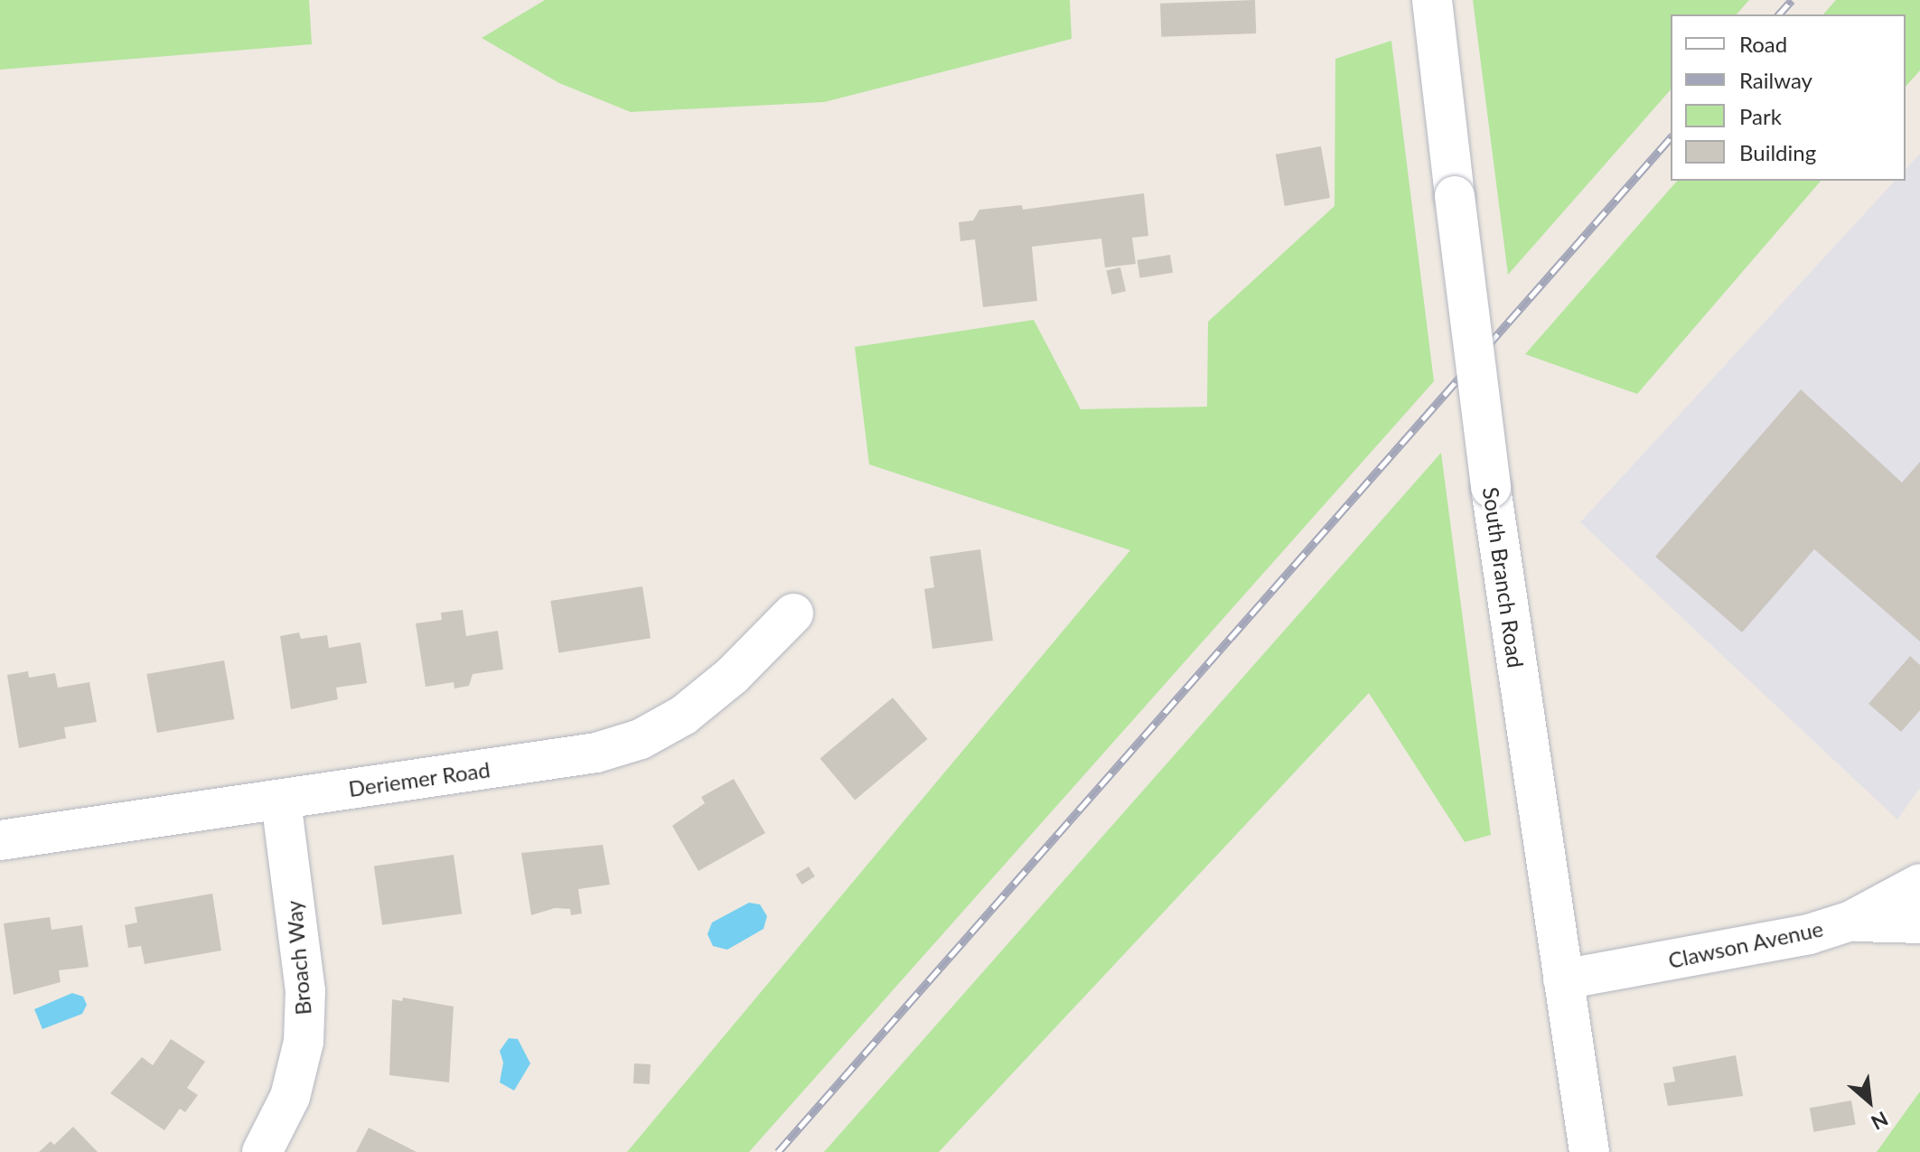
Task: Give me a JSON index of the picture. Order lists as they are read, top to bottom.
{
  "streets": {
    "street": [
      "South Branch Road",
      "Deriemer Road",
      "Clawson Avenue",
      "Broach Way"
    ]
  },
  "crossings": [
    ["South Branch Road", "Clawson Avenue"],
    ["Deriemer Road", "Broach Way"]
  ],
  "legend": [
    "Road",
    "Railway",
    "Park",
    "Building"
  ],
  "north": "bottom right"
}
